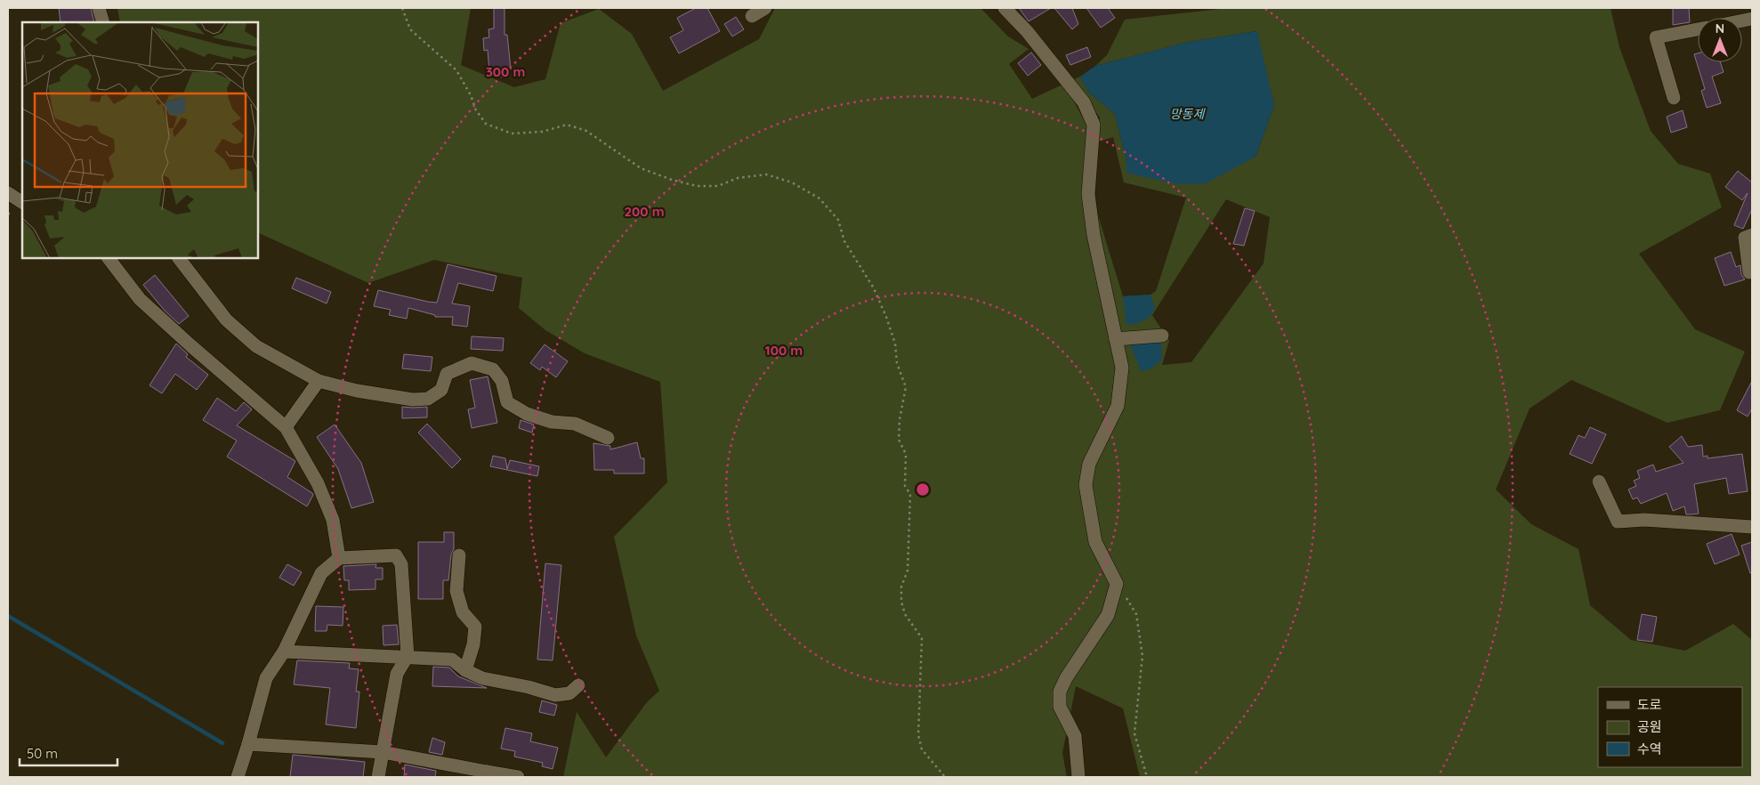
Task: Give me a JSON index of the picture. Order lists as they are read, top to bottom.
{
  "water": ["망동제"],
  "legend": ["도로", "공원", "수역"],
  "scale_bar": "50 m",
  "north": "top",
  "rings": ["300 m", "200 m", "100 m"]
}
